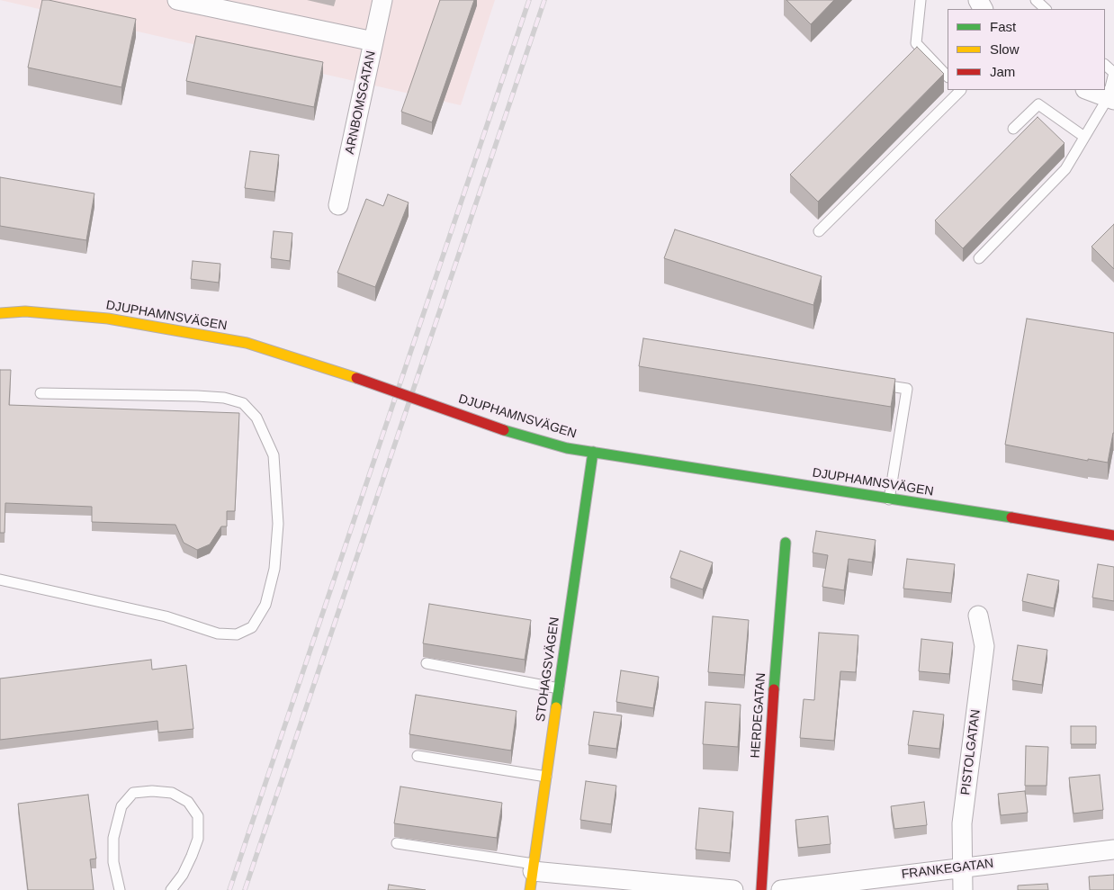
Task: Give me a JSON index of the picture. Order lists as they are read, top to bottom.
{
  "streets": {
    "street": [
      "ARNBOMSGATAN",
      "DJUPHAMNSVÄGEN",
      "STOHAGSVÄGEN",
      "HERDEGATAN",
      "PISTOLGATAN",
      "FRANKEGATAN"
    ]
  },
  "crossings": [
    ["DJUPHAMNSVÄGEN", "STOHAGSVÄGEN"],
    ["PISTOLGATAN", "FRANKEGATAN"]
  ],
  "legend": ["Fast", "Slow", "Jam"]
}
